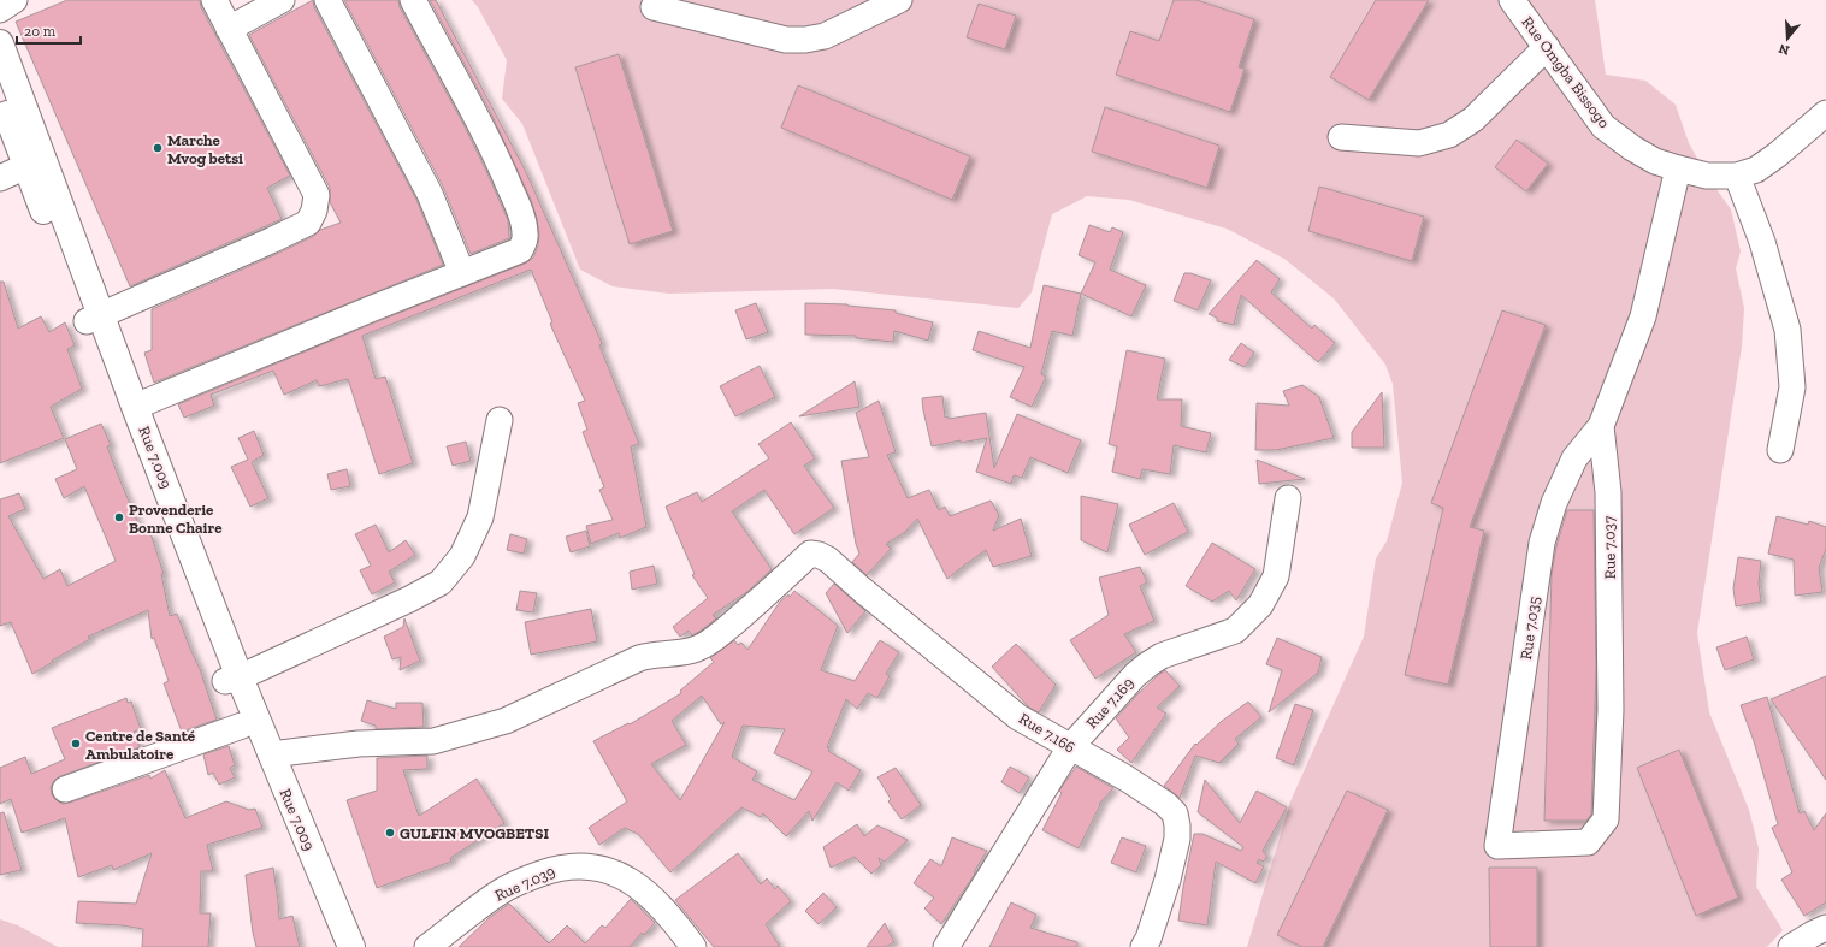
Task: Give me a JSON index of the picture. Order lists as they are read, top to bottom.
{
  "streets": {
    "main road": ["Rue 7.009"],
    "street": [
      "Rue Omgba Bissogo",
      "Rue 7.037",
      "Rue 7.035",
      "Rue 7.169",
      "Rue 7.166",
      "Rue 7.039"
    ]
  },
  "crossings": [
    ["Rue Omgba Bissogo", "Rue 7.037"],
    ["Rue 7.009", "Rue 7.166"],
    ["Rue 7.037", "Rue 7.035"],
    ["Rue 7.169", "Rue 7.166"]
  ],
  "places": [
    "Marche Mvog betsi",
    "Provenderie Bonne Chaire",
    "Centre de Santé Ambulatoire",
    "GULFIN MVOGBETSI"
  ],
  "scale_bar": "20 m",
  "north": "bottom"
}
